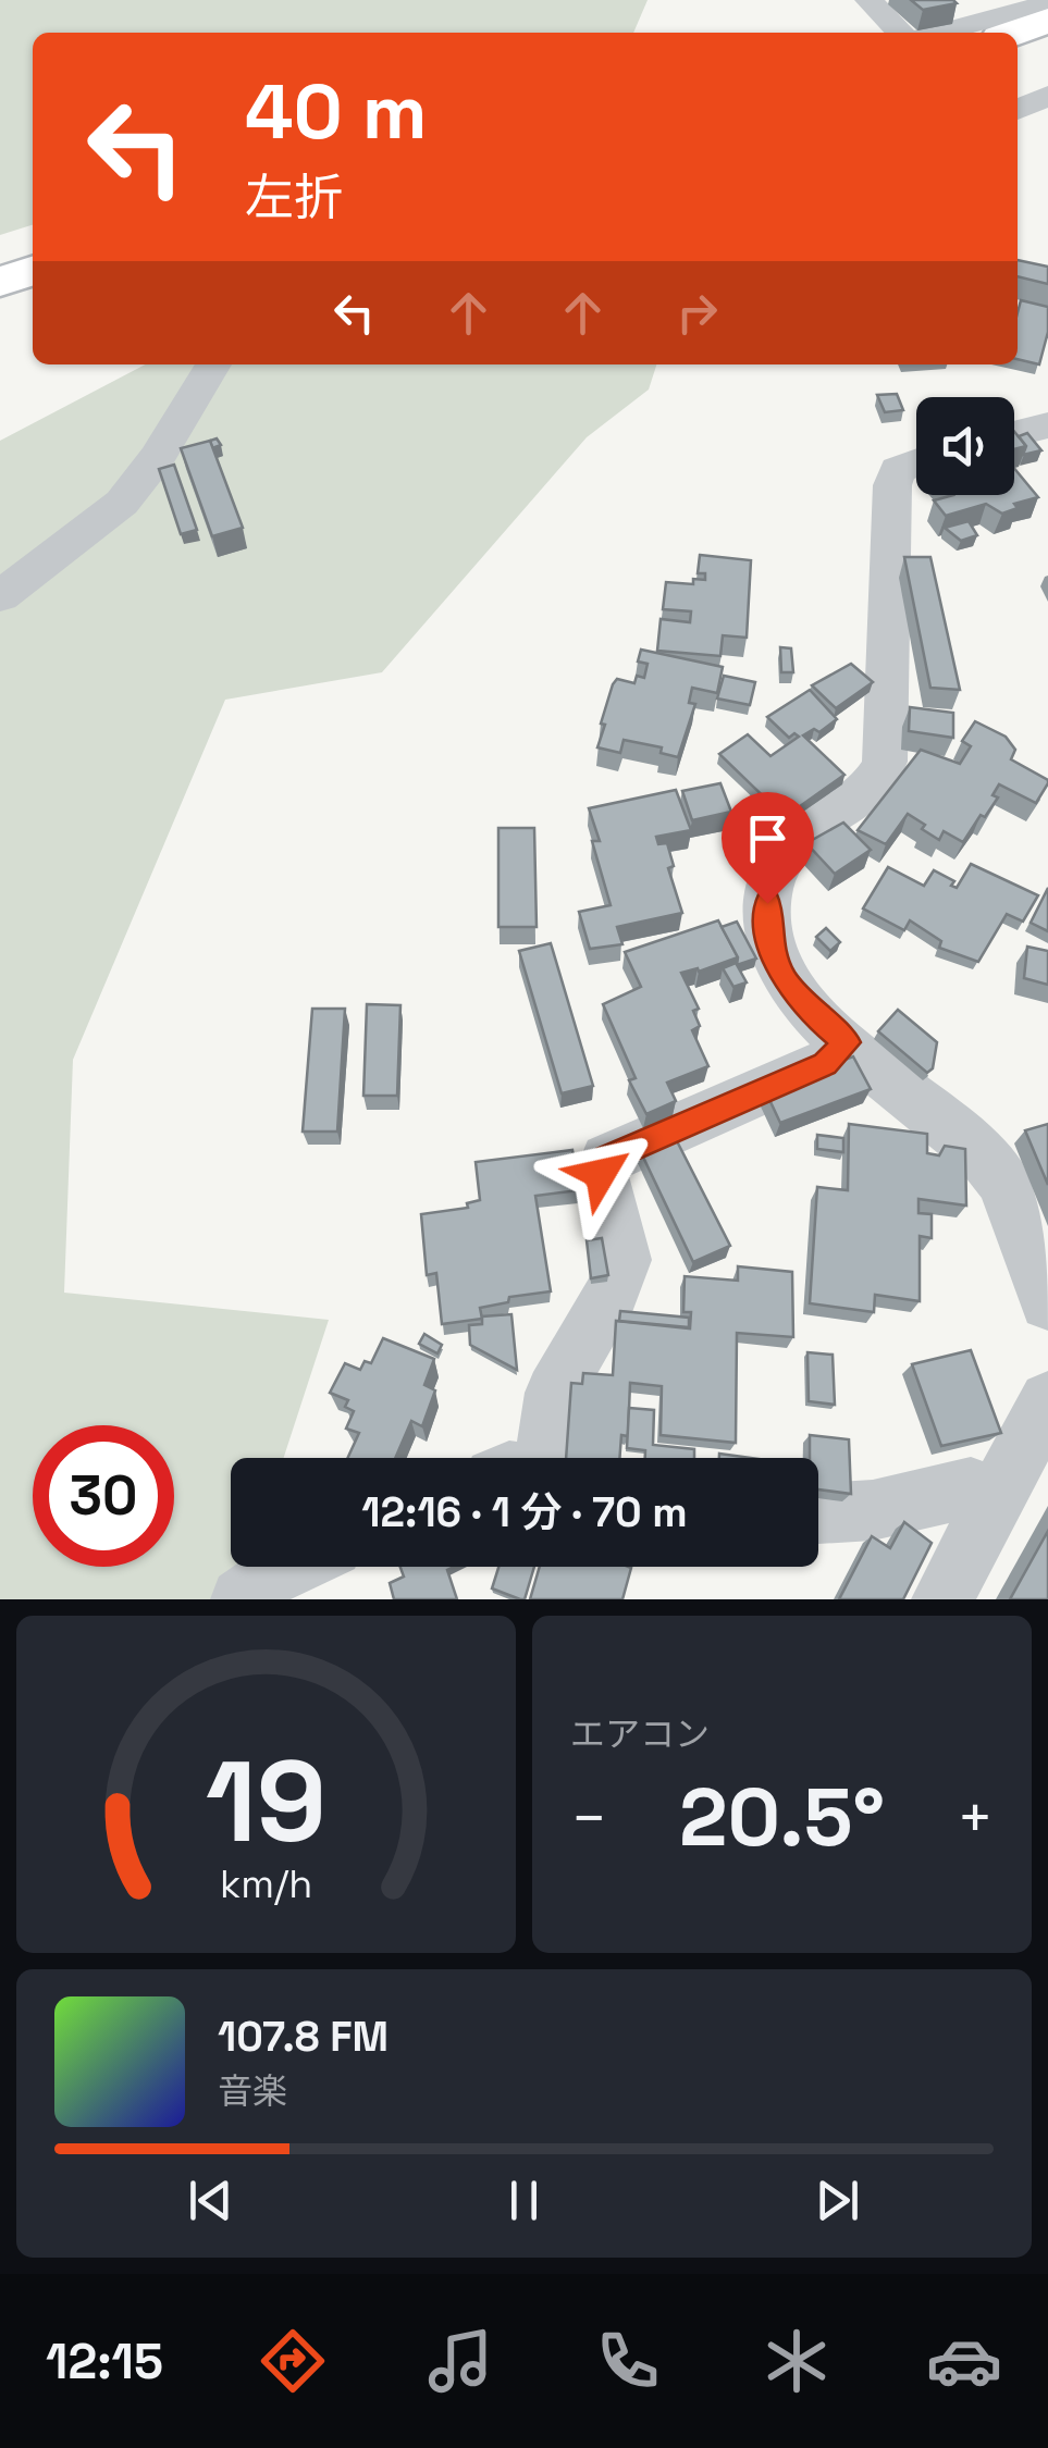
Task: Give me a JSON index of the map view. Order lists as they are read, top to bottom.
{
  "page": {
    "turn": ["40 m", "左折"],
    "limit": "30",
    "trip": "12:16 · 1 分 · 70 m",
    "tile": "エアコン",
    "heat": ["−", "20.5°", "+"],
    "song": ["107.8 FM", "音楽"],
    "tabs": "12:15",
    "gauge": ["19", "km/h"]
  }
}
